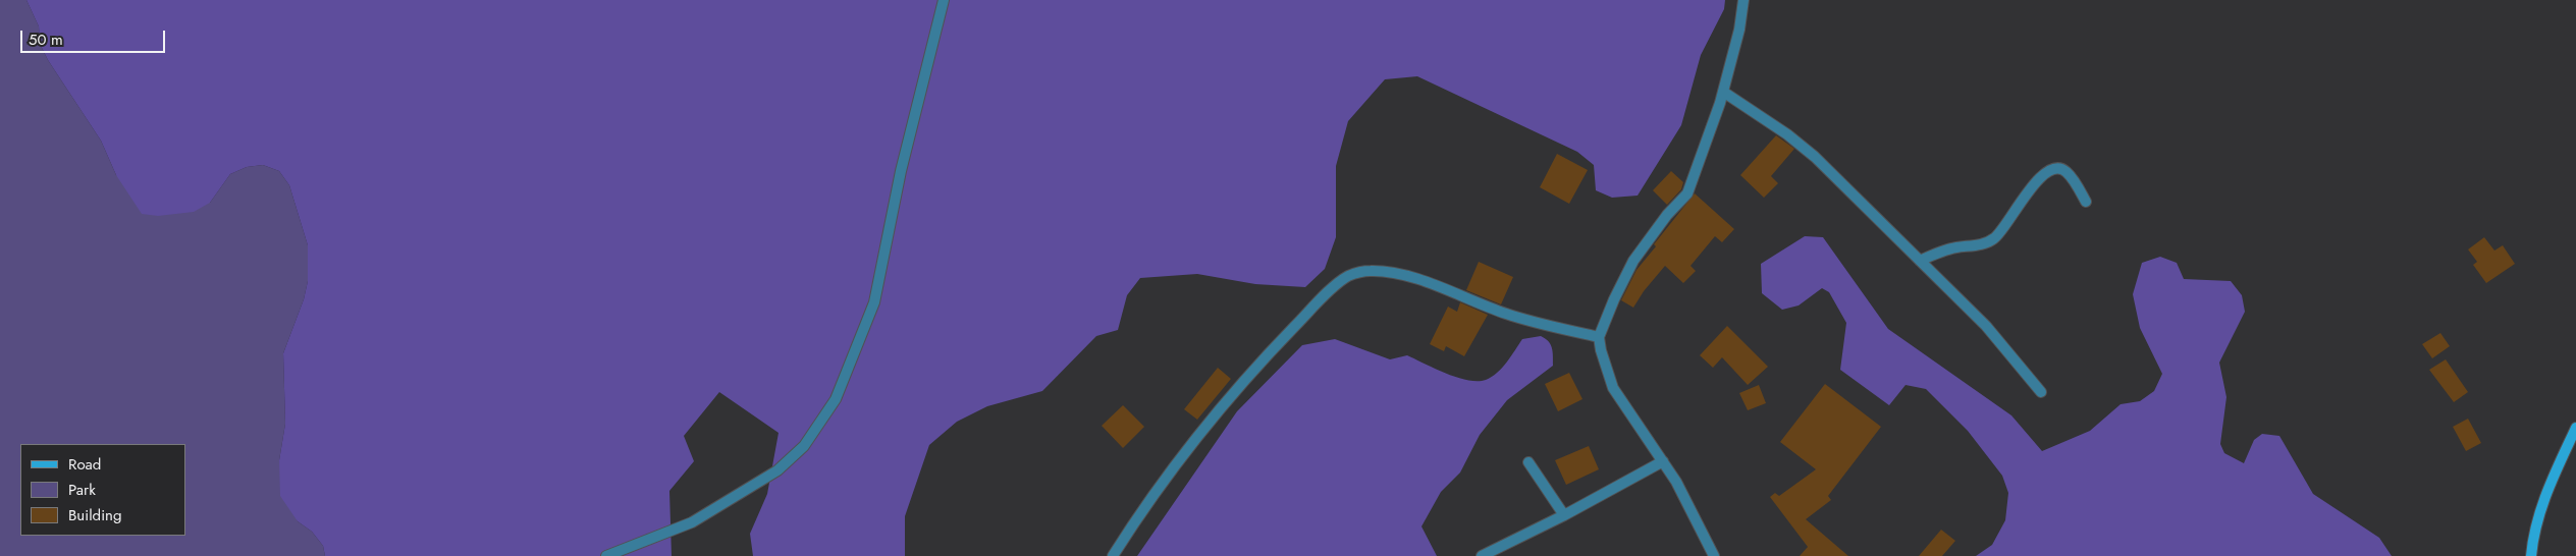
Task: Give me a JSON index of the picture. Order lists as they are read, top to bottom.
{
  "legend": ["Road", "Park", "Building"],
  "scale_bar": "50 m"
}
